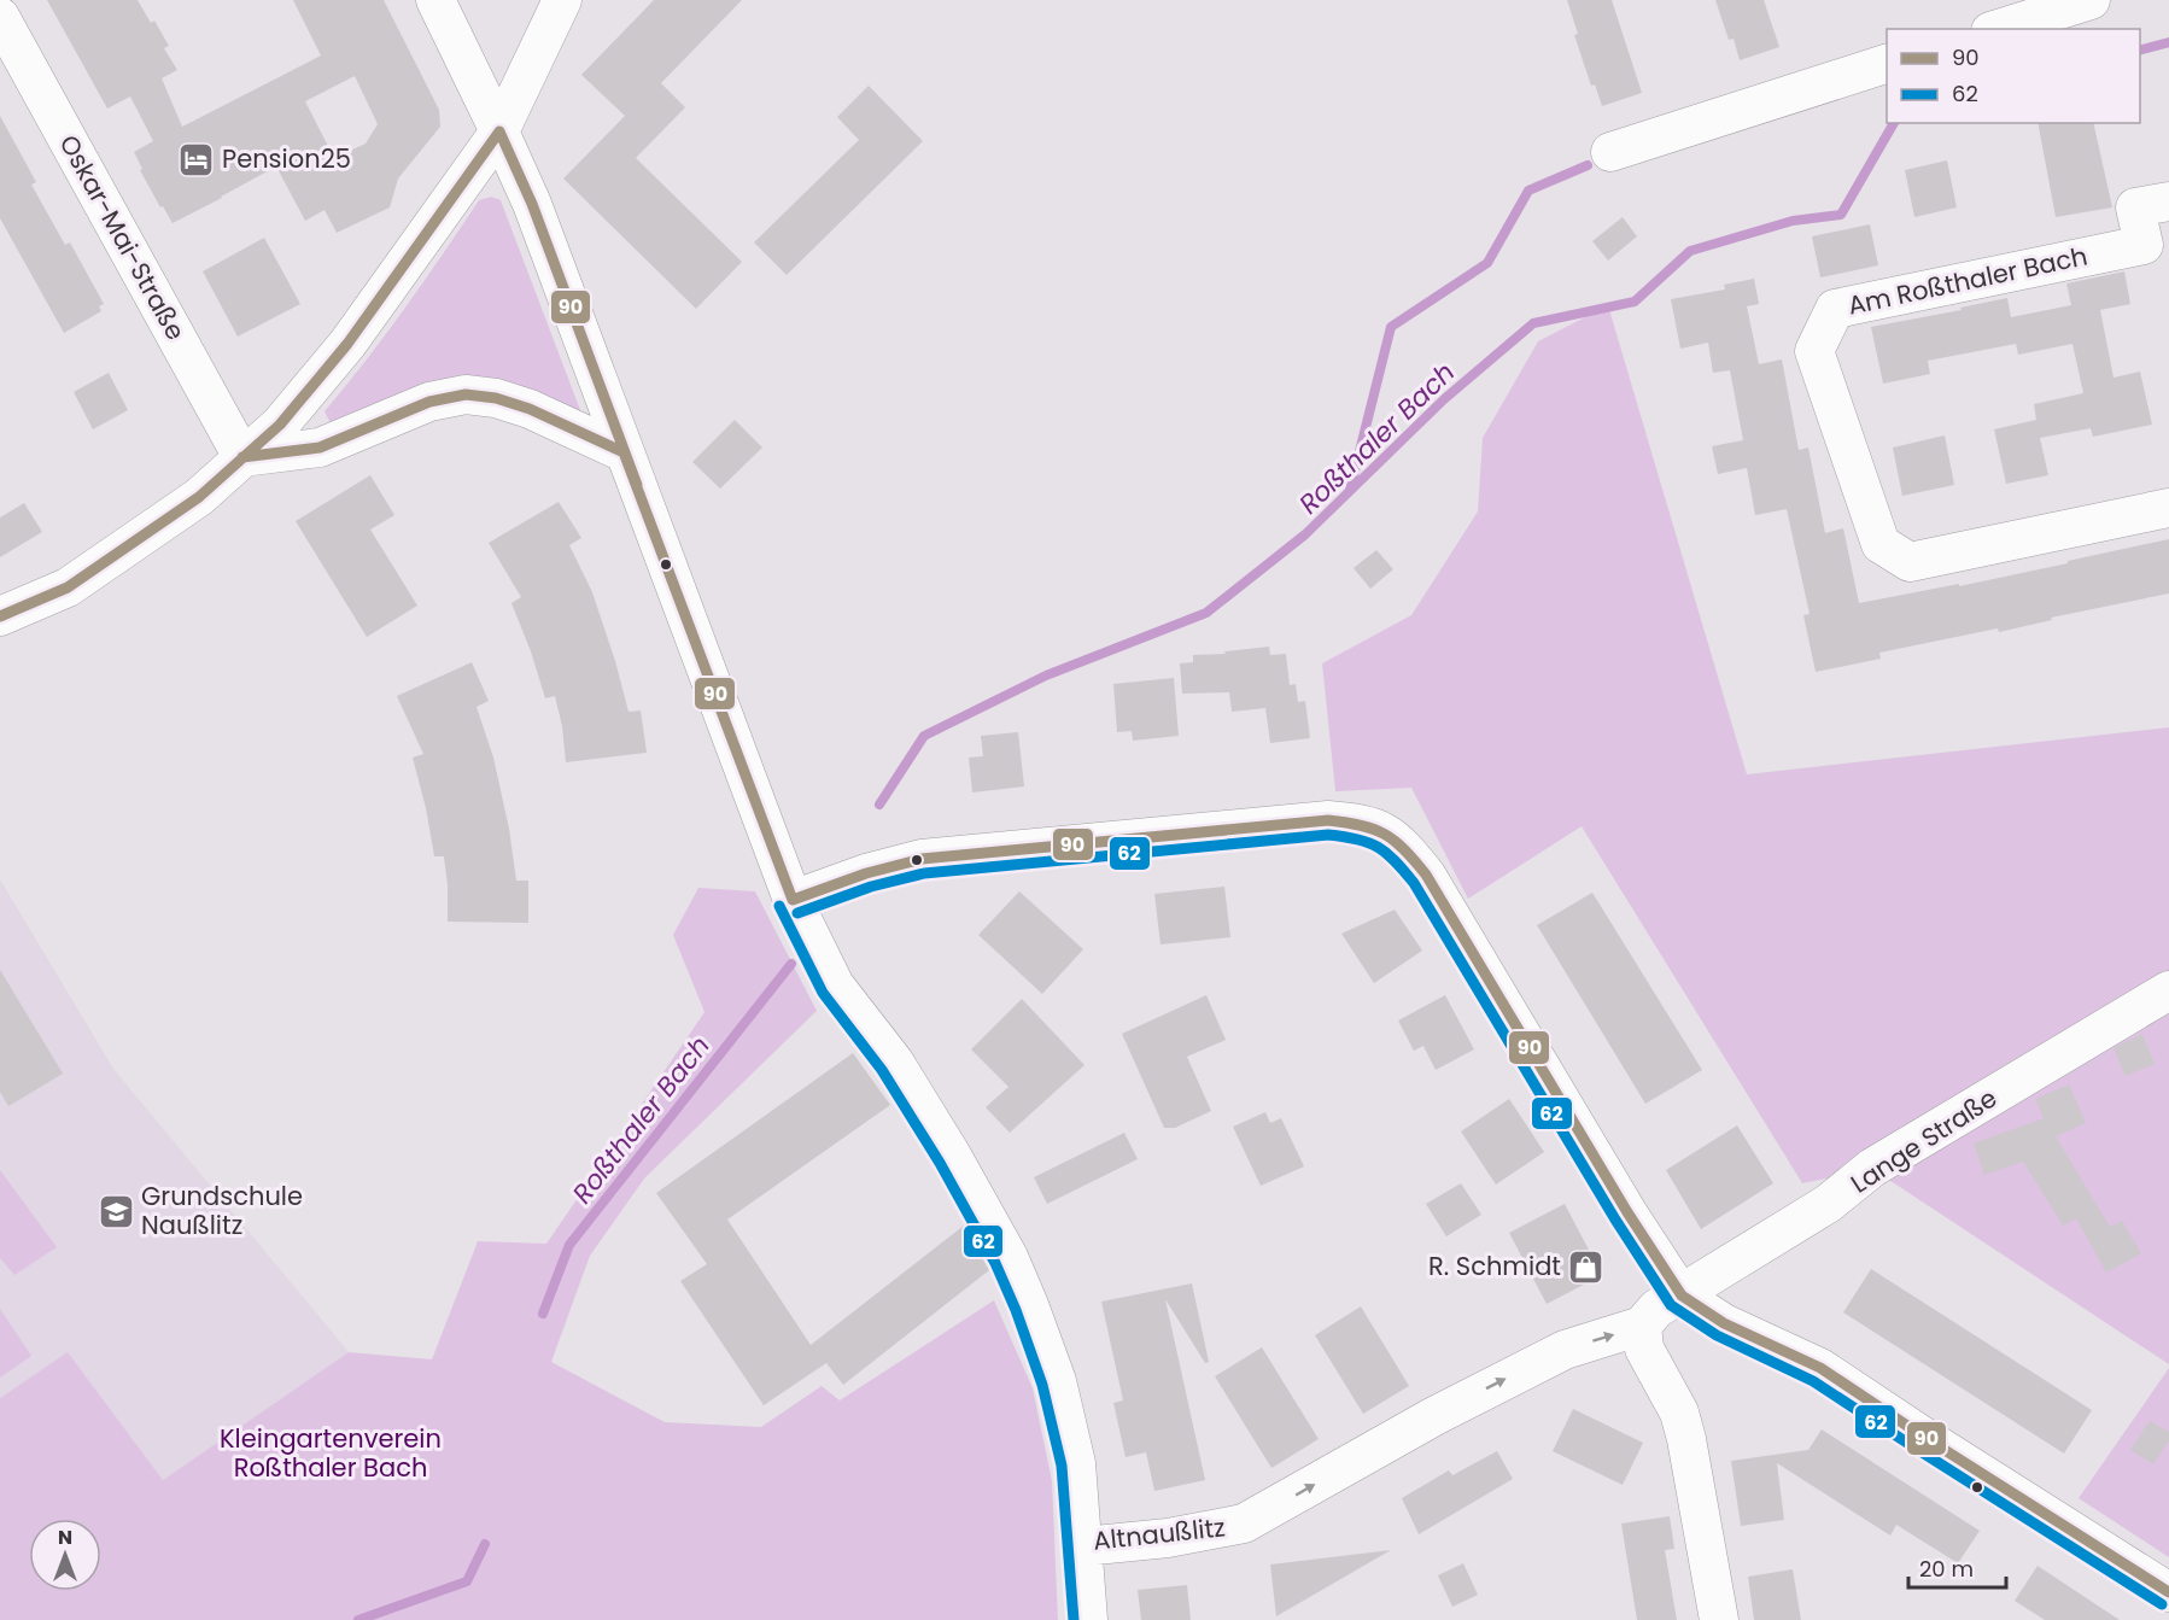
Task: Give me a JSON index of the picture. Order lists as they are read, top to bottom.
{
  "streets": {
    "street": [
      "Oskar-Mai-Straße",
      "Am Roßthaler Bach",
      "Lange Straße",
      "Altnaußlitz"
    ]
  },
  "crossings": [
    ["Lange Straße", "Altnaußlitz"]
  ],
  "water": ["Roßthaler Bach"],
  "parks": ["Kleingartenverein Roßthaler Bach"],
  "places": {
    "hotel": ["Pension25"],
    "school or university": ["Grundschule Naußlitz"],
    "shop": ["R. Schmidt"]
  },
  "lines": ["transit line 90", "transit line 62"],
  "legend": ["90", "62"],
  "scale_bar": "20 m",
  "north": "top"
}
